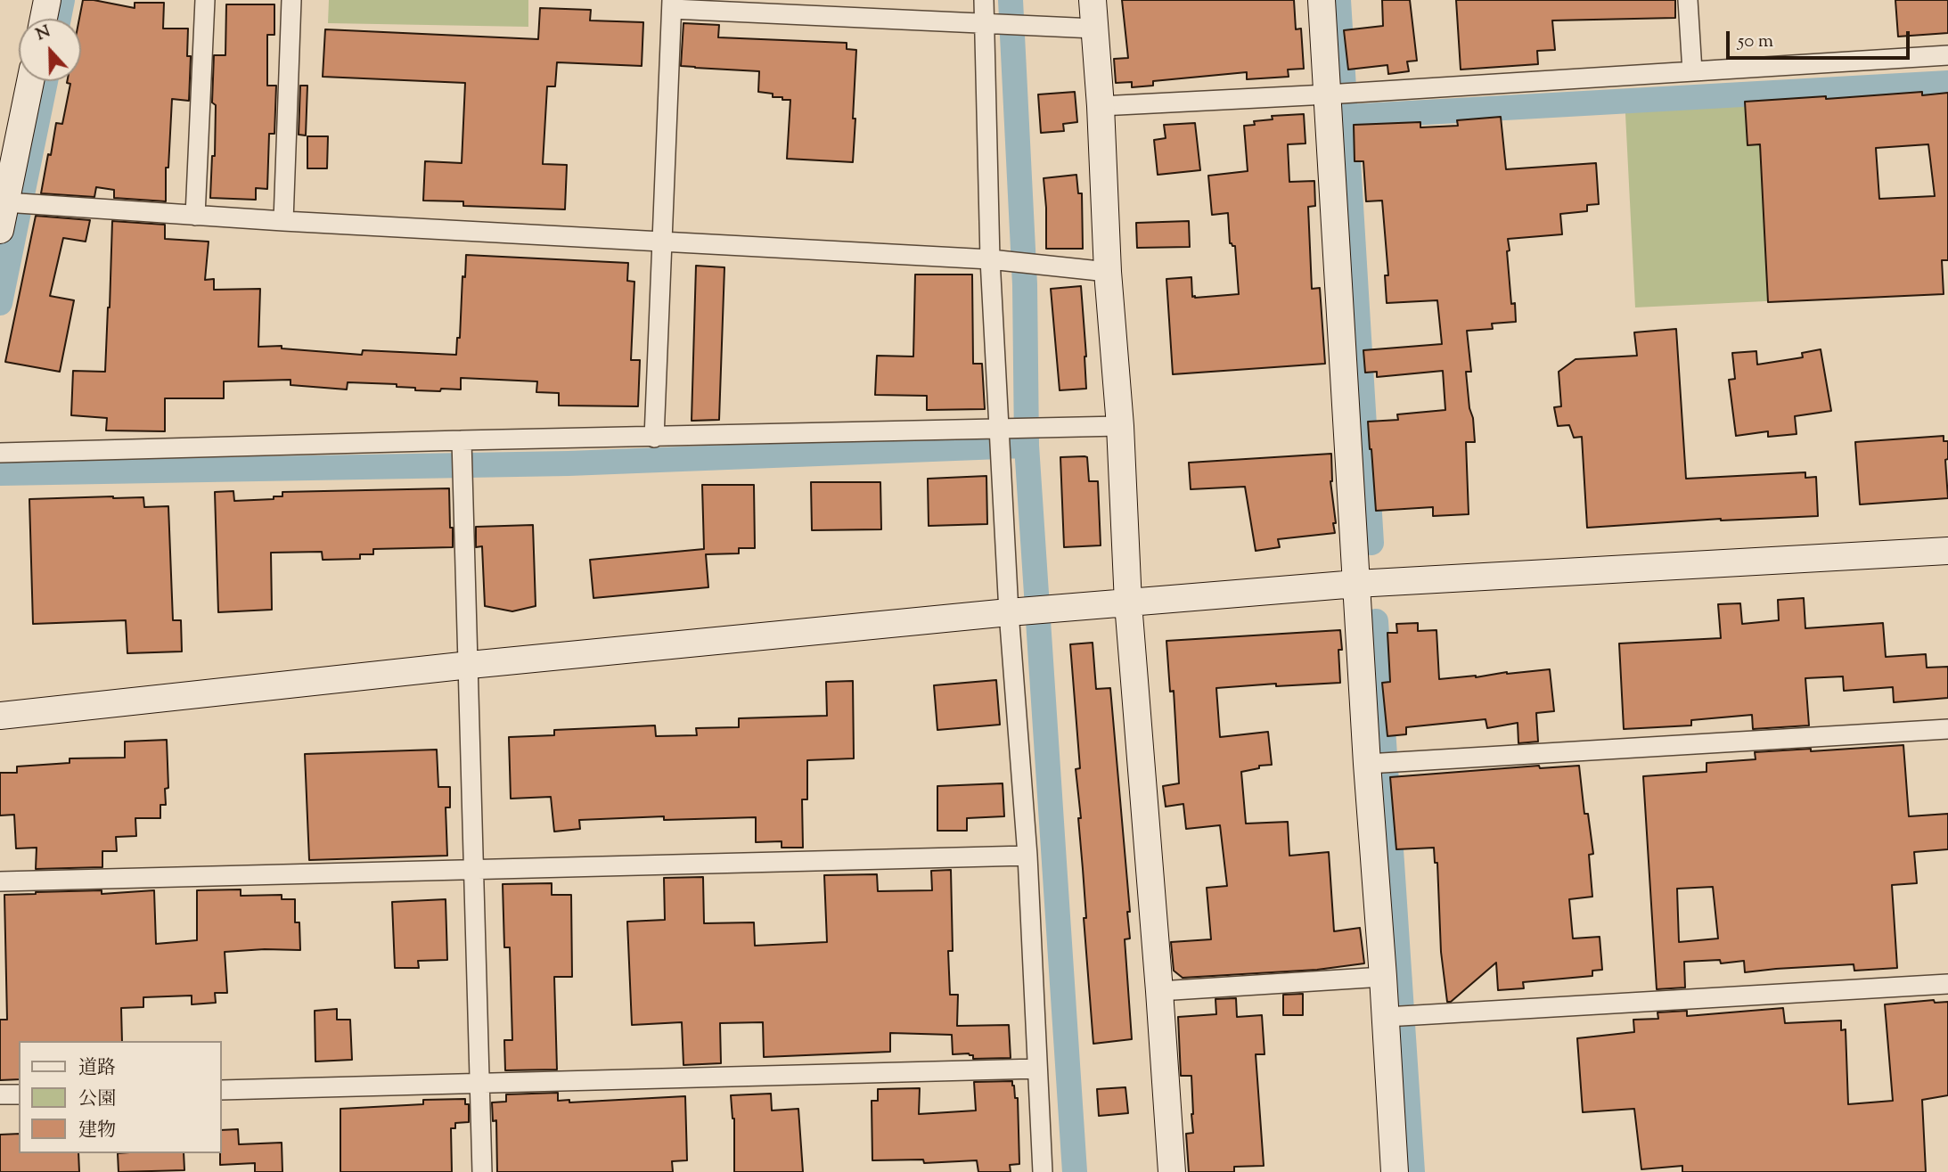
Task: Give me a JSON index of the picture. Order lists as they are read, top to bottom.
{
  "legend": ["道路", "公園", "建物"],
  "scale_bar": "50 m",
  "north": "top"
}
